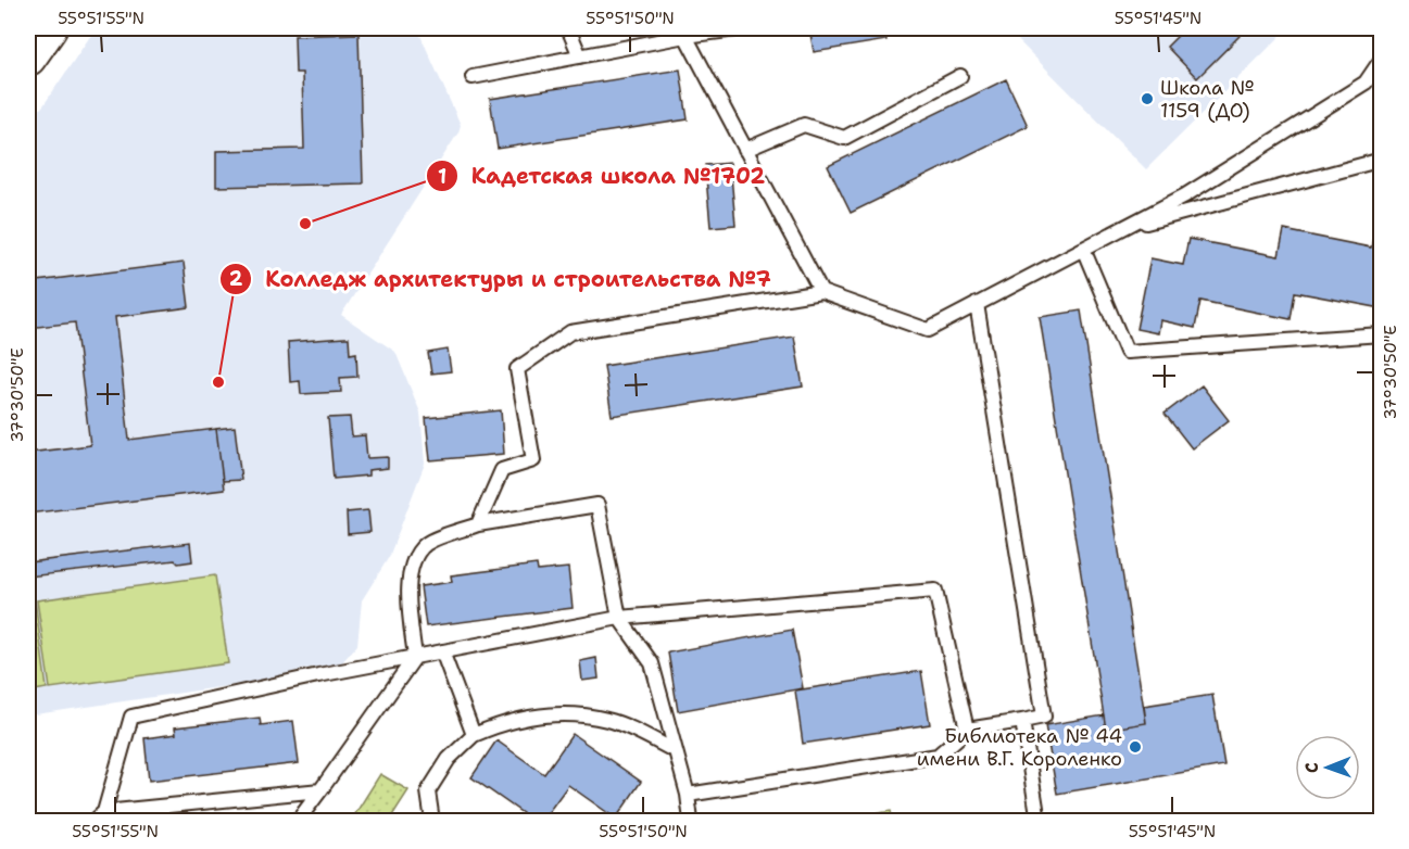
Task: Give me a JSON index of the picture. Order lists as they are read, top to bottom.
{
  "places": [
    "Школа № 1159 (ДО)",
    "Кадетская школа №1702",
    "Колледж архитектуры и строительства №7",
    "Библиотека № 44 имени В.Г. Короленко"
  ],
  "north": "left",
  "coordinates": [
    "55°51'55\"N",
    "55°51'50\"N",
    "55°51'45\"N",
    "37°30'50\"E"
  ]
}
